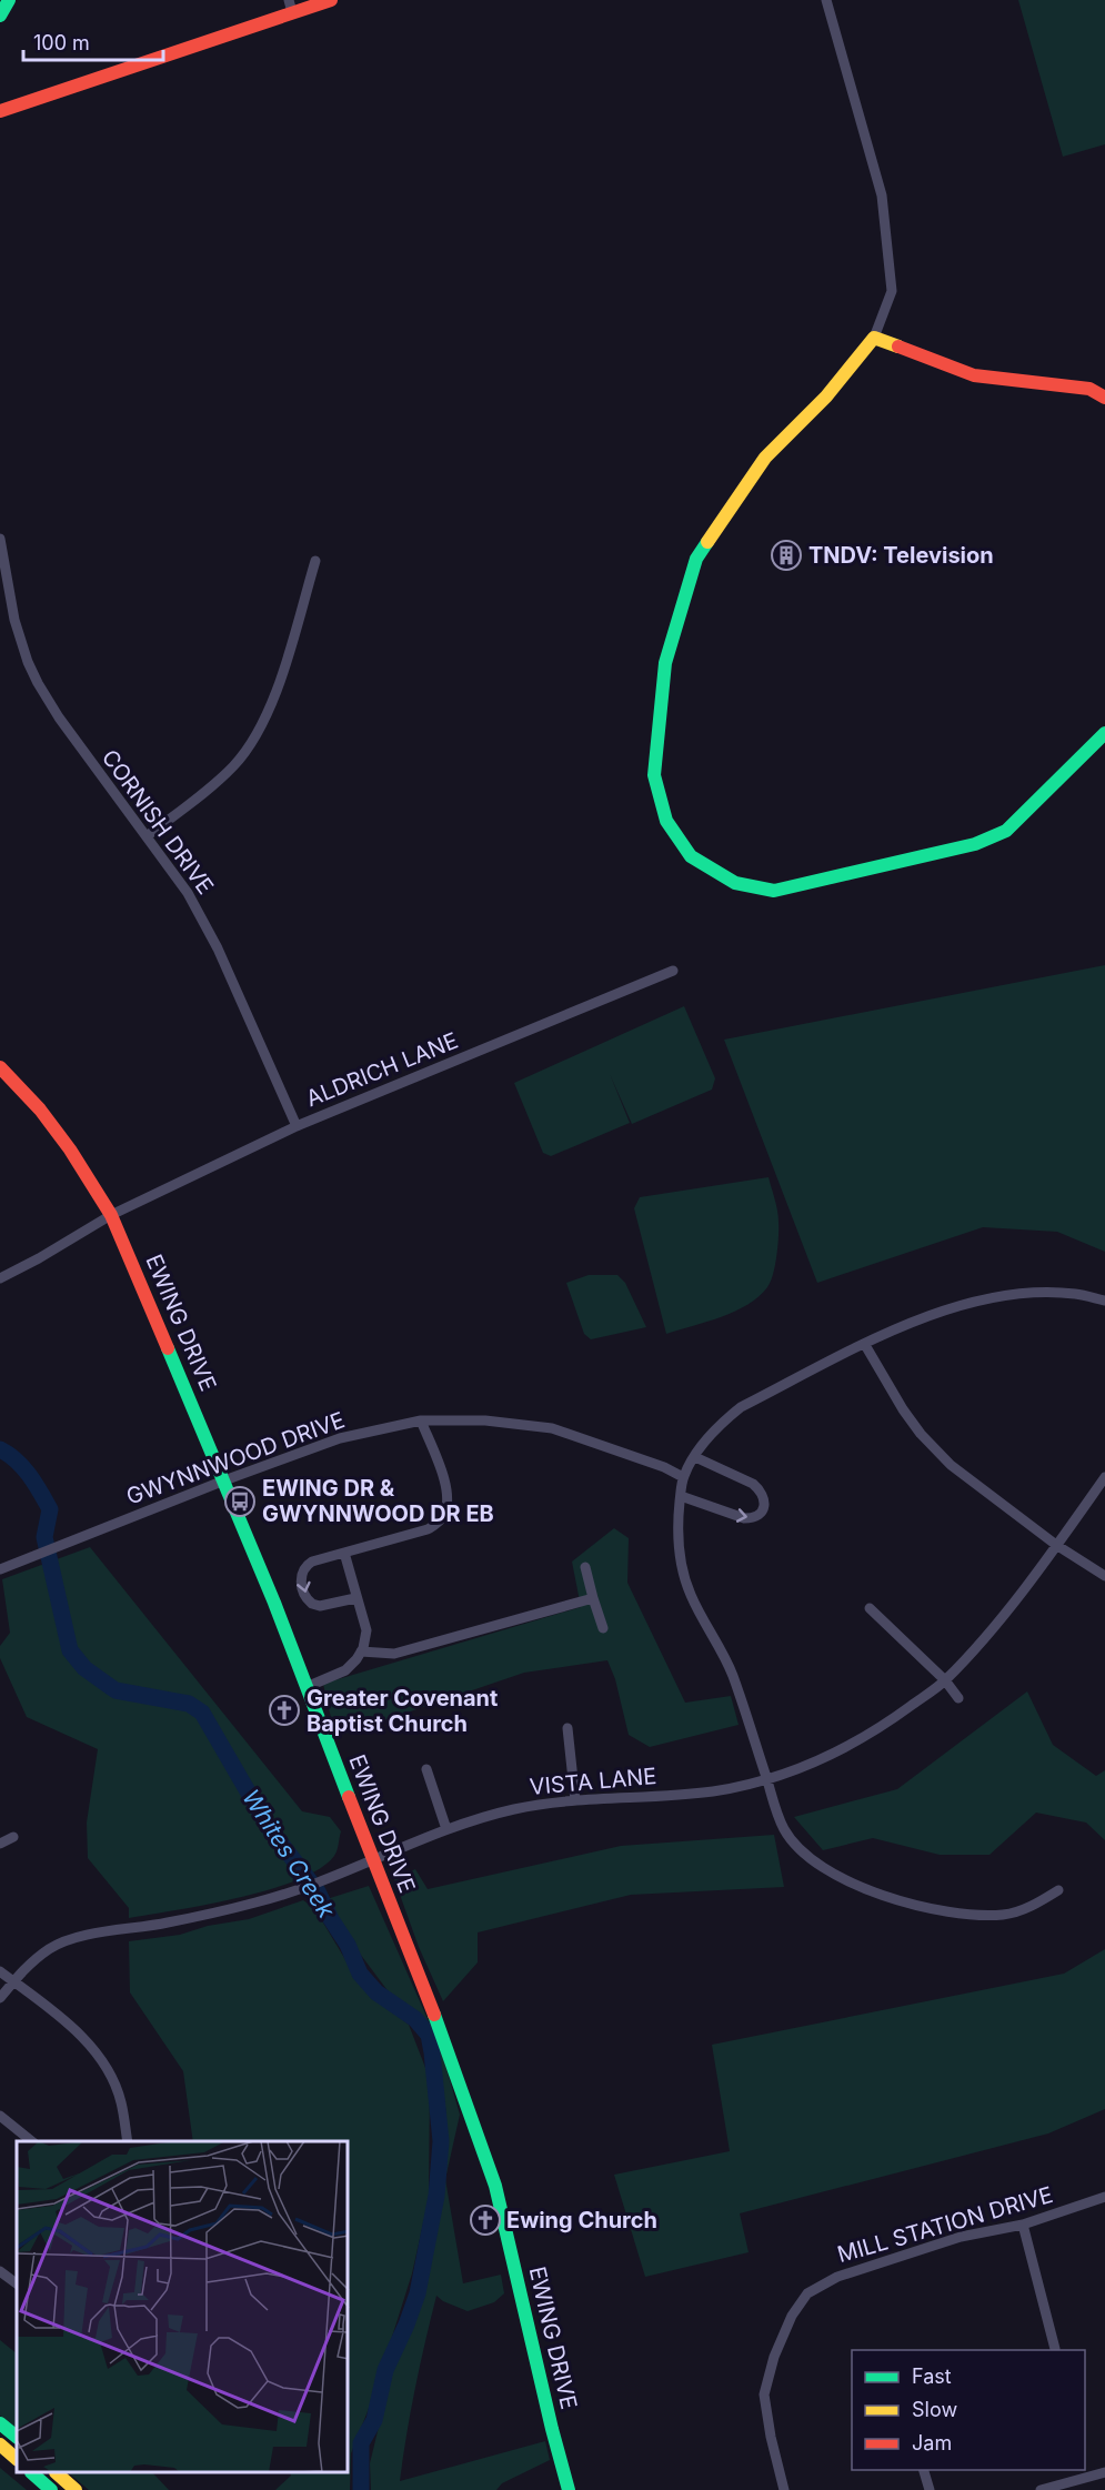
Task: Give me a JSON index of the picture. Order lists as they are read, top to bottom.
{
  "streets": {
    "main road": ["EWING DRIVE"],
    "street": [
      "CORNISH DRIVE",
      "ALDRICH LANE",
      "GWYNNWOOD DRIVE",
      "VISTA LANE",
      "MILL STATION DRIVE"
    ]
  },
  "crossings": [
    ["CORNISH DRIVE", "ALDRICH LANE"],
    ["ALDRICH LANE", "EWING DRIVE"],
    ["EWING DRIVE", "GWYNNWOOD DRIVE"],
    ["EWING DRIVE", "VISTA LANE"]
  ],
  "water": ["Whites Creek"],
  "places": {
    "building": ["TNDV: Television"],
    "bus stop": ["EWING DR & GWYNNWOOD DR EB"],
    "church": ["Greater Covenant Baptist Church", "Ewing Church"]
  },
  "legend": ["Fast", "Slow", "Jam"],
  "scale_bar": "100 m"
}
